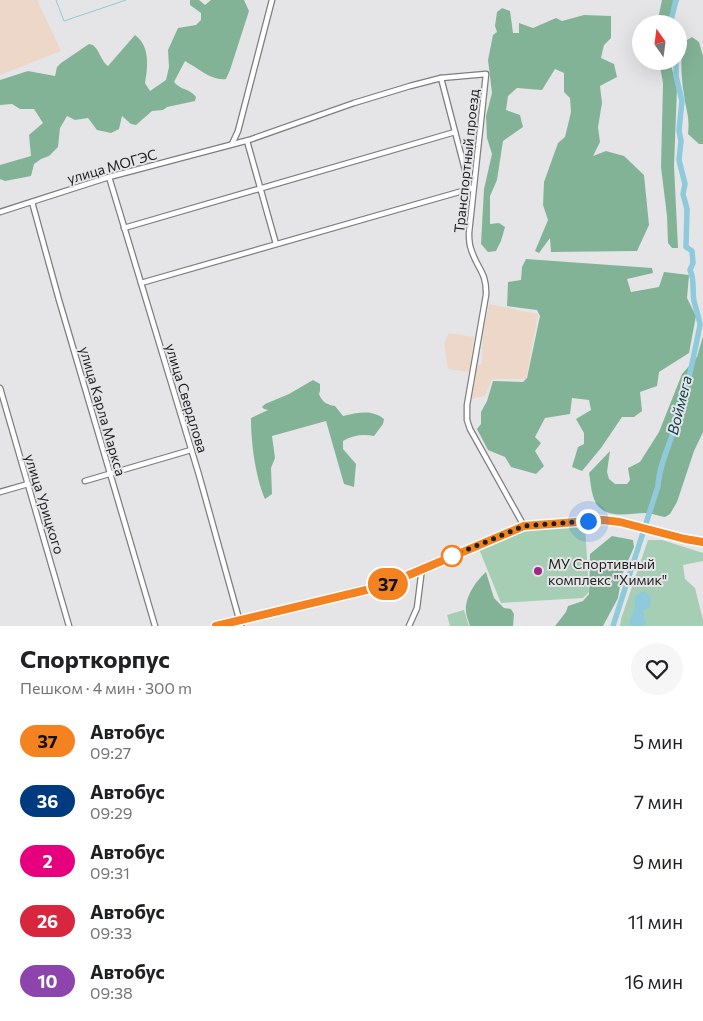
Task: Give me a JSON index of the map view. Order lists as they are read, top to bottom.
{
  "streets": {
    "street": [
      "Транспортный проезд",
      "улица МОГЭС",
      "улица Свердлова",
      "улица Карла Маркса",
      "улица Урицкого"
    ]
  },
  "crossings": [
    ["Транспортный проезд", "улица МОГЭС"],
    ["улица МОГЭС", "улица Свердлова"],
    ["улица МОГЭС", "улица Карла Маркса"]
  ],
  "water": ["Воймега"],
  "places": ["МУ Спортивный комплекс \"Химик\""],
  "lines": ["bus line 37"],
  "north": "top",
  "page": {
    "on_map": "37",
    "heading": ["Спорткорпус", "Пешком · 4 мин · 300 m"],
    "list": [
      {
        "mark": "37",
        "name": "Автобус",
        "note": "09:27",
        "value": "5 мин"
      },
      {
        "mark": "36",
        "name": "Автобус",
        "note": "09:29",
        "value": "7 мин"
      },
      {
        "mark": "2",
        "name": "Автобус",
        "note": "09:31",
        "value": "9 мин"
      },
      {
        "mark": "26",
        "name": "Автобус",
        "note": "09:33",
        "value": "11 мин"
      },
      {
        "mark": "10",
        "name": "Автобус",
        "note": "09:38",
        "value": "16 мин"
      }
    ]
  }
}
